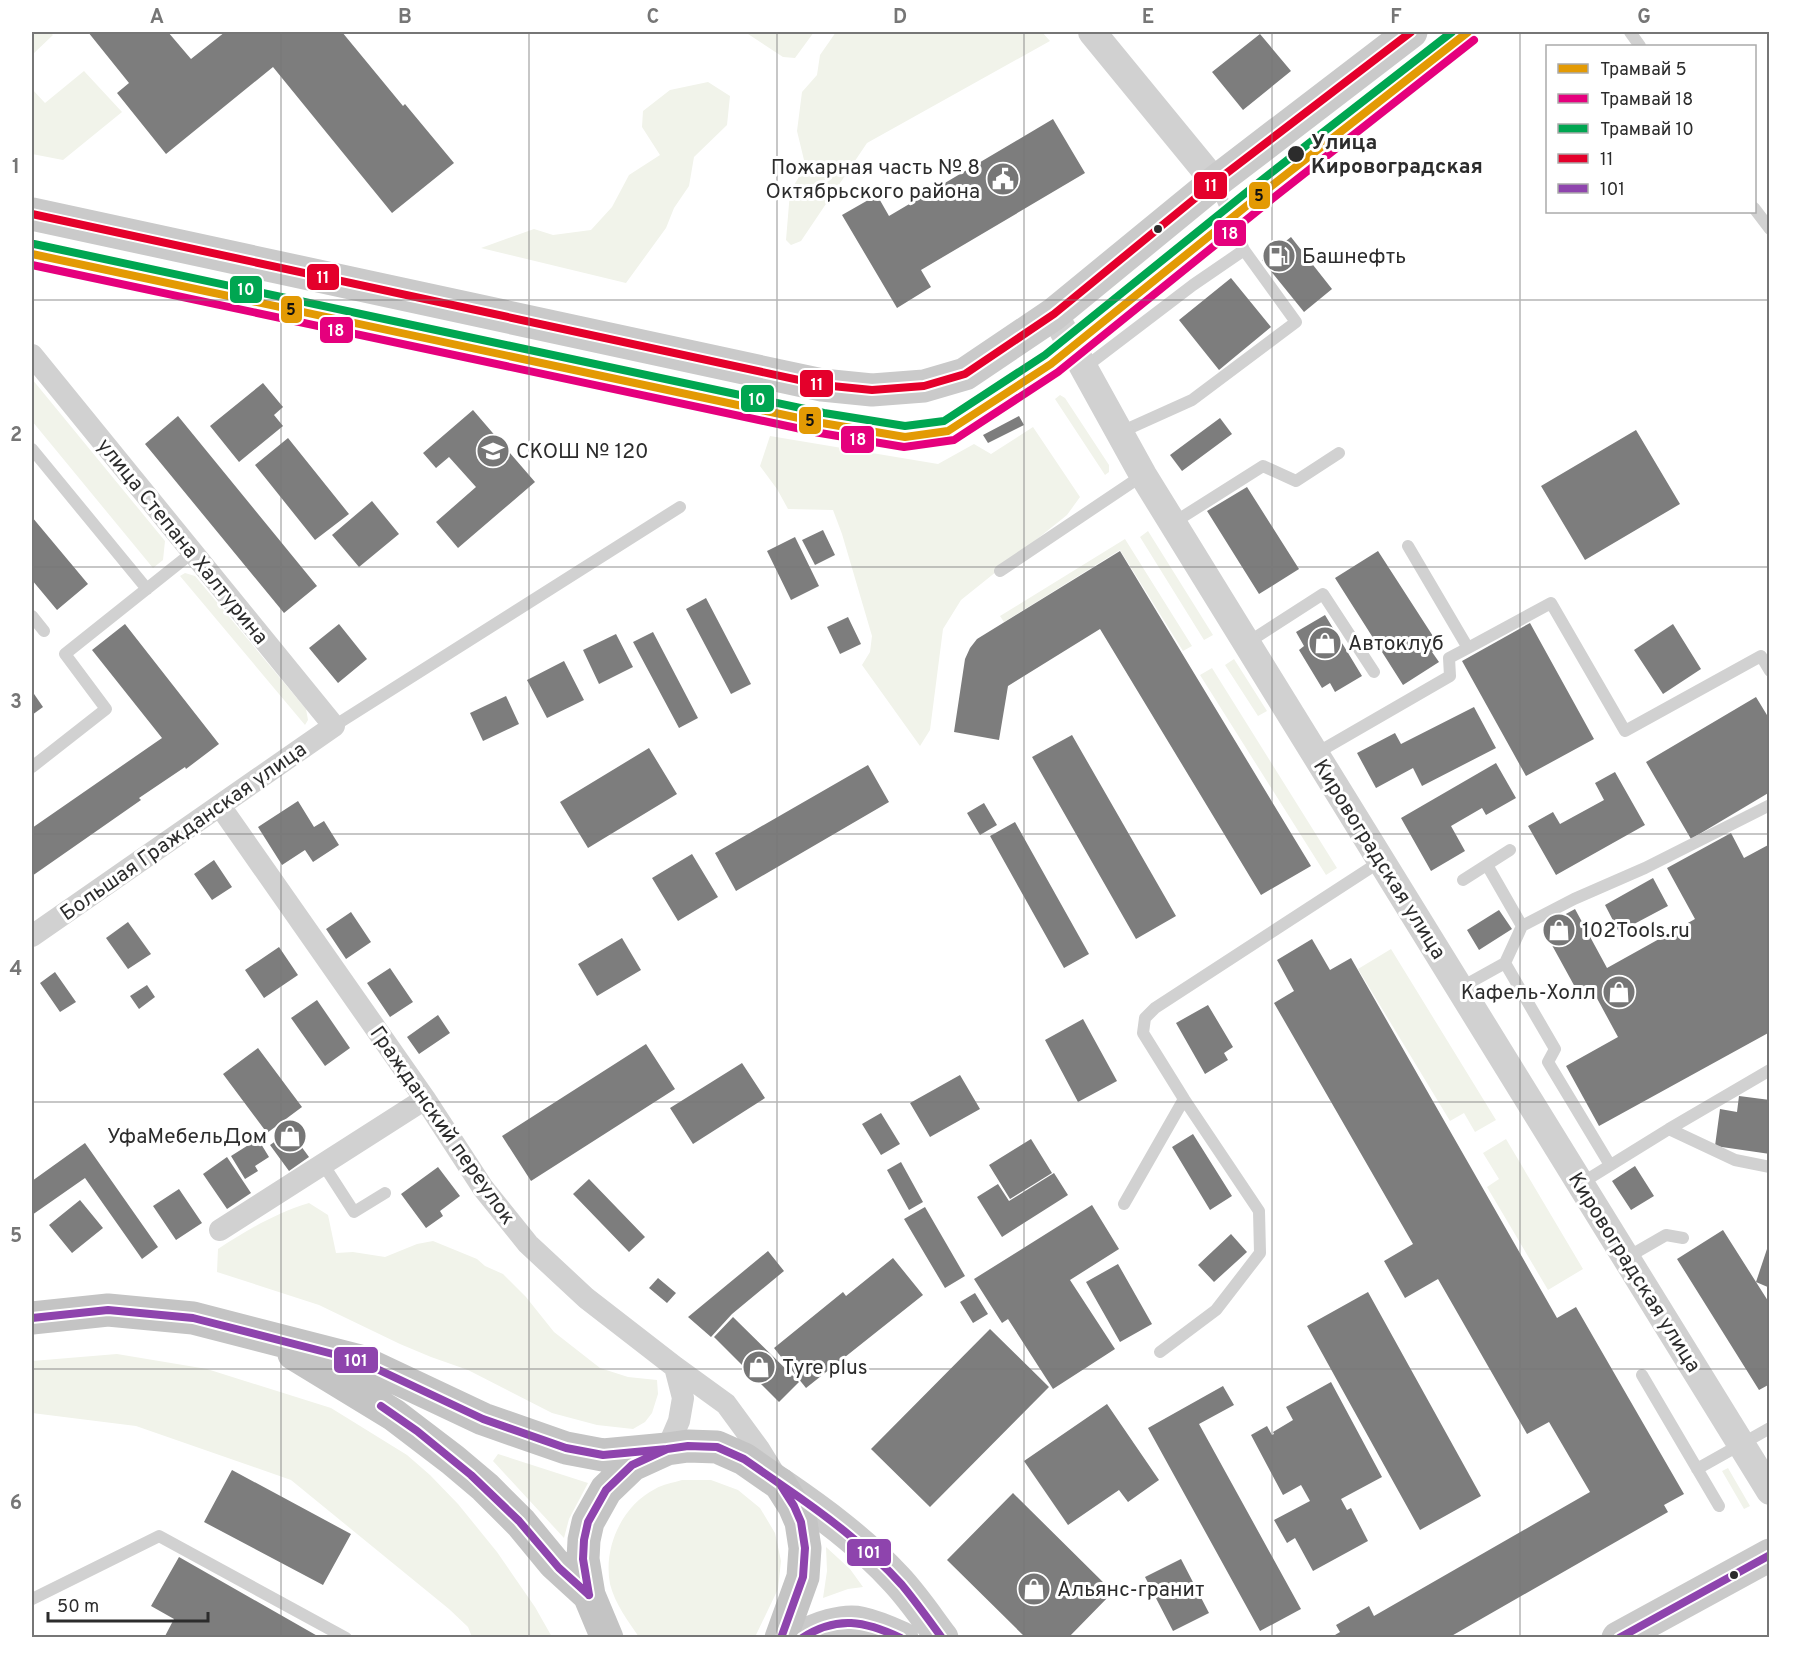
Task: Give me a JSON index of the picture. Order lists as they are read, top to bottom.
{
  "streets": {
    "street": [
      "улица Степана Халтурина",
      "Большая Гражданская улица",
      "Кировоградская улица",
      "Гражданский переулок"
    ]
  },
  "crossings": [
    ["улица Степана Халтурина", "Большая Гражданская улица"],
    ["Большая Гражданская улица", "Гражданский переулок"]
  ],
  "places": {
    "other": ["Улица Кировоградская"],
    "public building": ["Пожарная часть № 8 Октябрьского района"],
    "fuel station": ["Башнефть"],
    "school or university": ["СКОШ № 120"],
    "shop": [
      "Автоклуб",
      "102Tools.ru",
      "Кафель-Холл",
      "УфаМебельДом",
      "Tyre plus",
      "Альянс-гранит"
    ]
  },
  "lines": [
    "tram line 5",
    "tram line 10",
    "transit line 11",
    "tram line 18",
    "transit line 101"
  ],
  "legend": [
    "Трамвай 5",
    "Трамвай 18",
    "Трамвай 10",
    "11",
    "101"
  ],
  "scale_bar": "50 m",
  "grid": {
    "columns": [
      "A",
      "B",
      "C",
      "D",
      "E",
      "F",
      "G"
    ],
    "rows": [
      "1",
      "2",
      "3",
      "4",
      "5",
      "6"
    ]
  }
}
